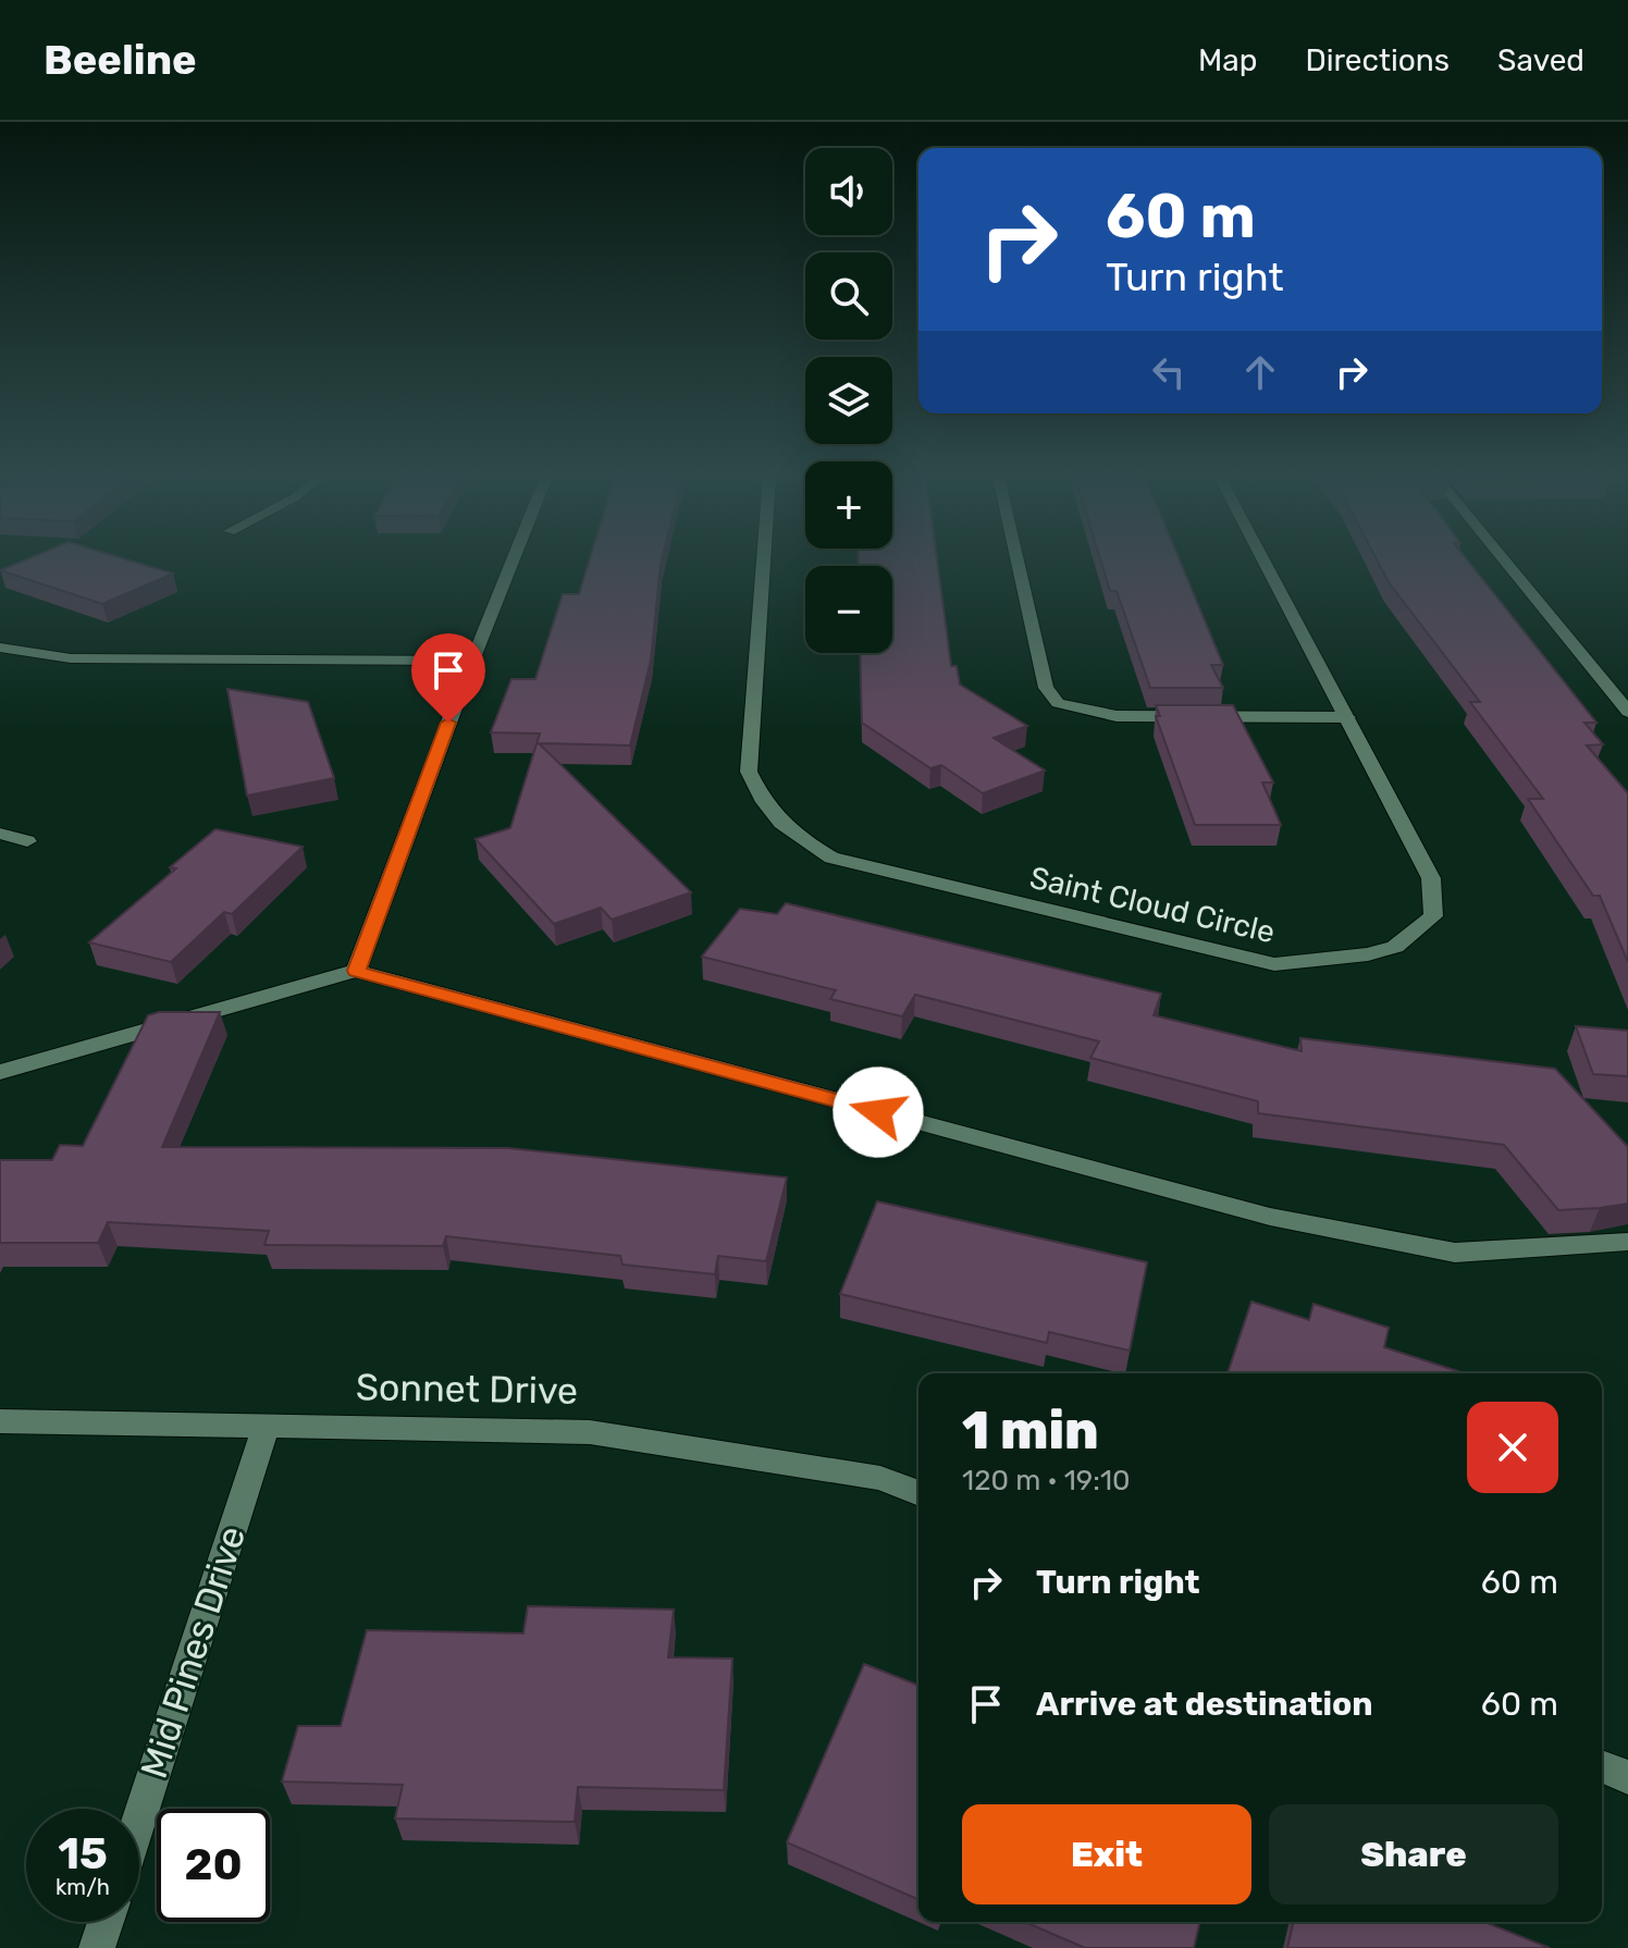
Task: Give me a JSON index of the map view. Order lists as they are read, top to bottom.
{
  "streets": {
    "street": ["Saint Cloud Circle", "Sonnet Drive", "Mid Pines Drive"]
  },
  "crossings": [
    ["Sonnet Drive", "Mid Pines Drive"]
  ],
  "page": {
    "header": "Beeline",
    "nav": ["Map", "Directions", "Saved"],
    "map_buttons": ["+", "−"],
    "turn": ["60 m", "Turn right"],
    "heading": ["1 min", "120 m · 19:10"],
    "list": [
      {
        "name": "Turn right",
        "value": "60 m"
      },
      {
        "name": "Arrive at destination",
        "value": "60 m"
      }
    ],
    "buttons": ["Exit", "Share"],
    "speed": "15 km/h",
    "limit": "20"
  }
}
